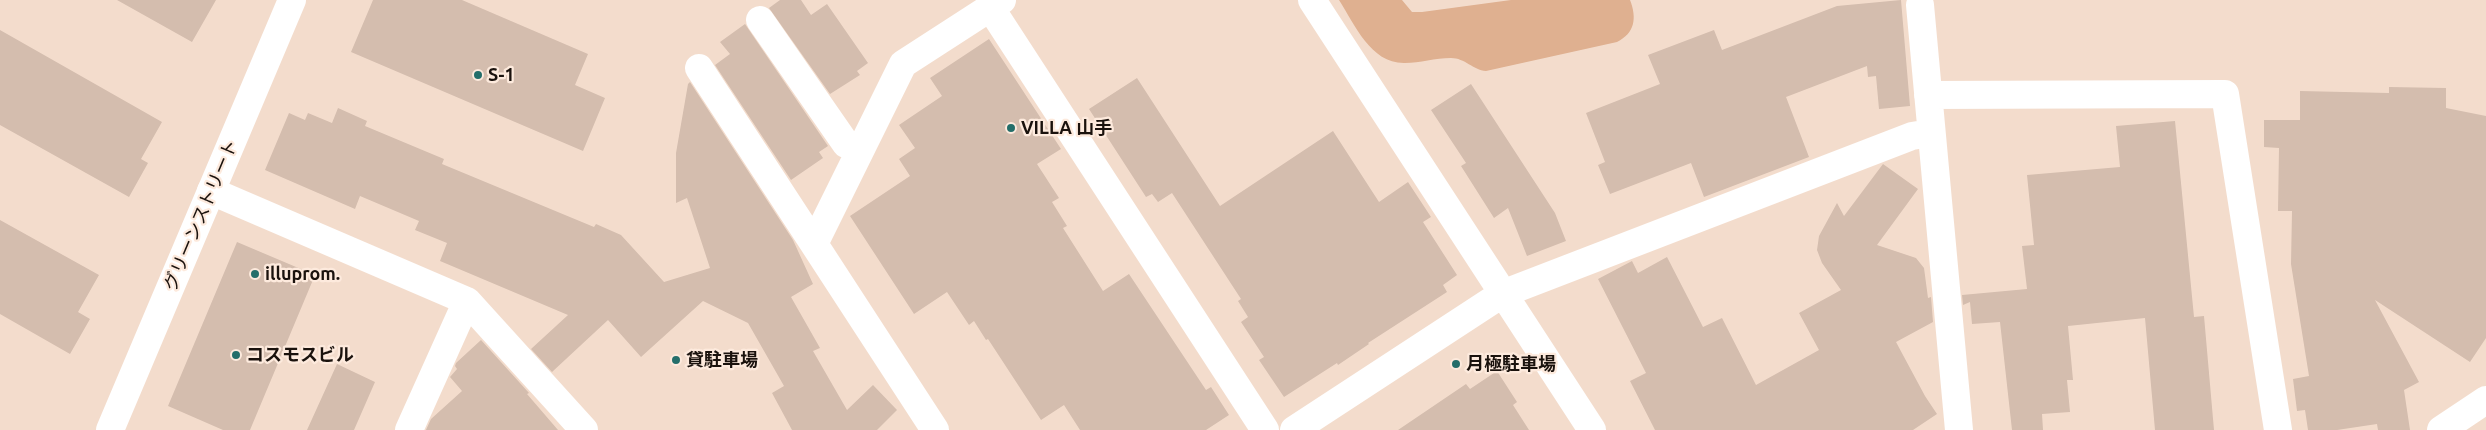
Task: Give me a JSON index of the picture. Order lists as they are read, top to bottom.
{
  "streets": {
    "street": ["グリーンストリート"]
  },
  "places": [
    "S-1",
    "VILLA 山手",
    "illuprom.",
    "コスモスビル",
    "貸駐車場",
    "月極駐車場"
  ]
}
